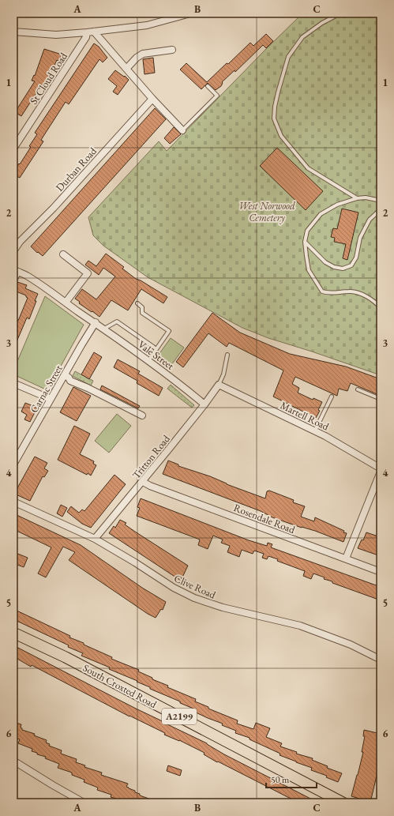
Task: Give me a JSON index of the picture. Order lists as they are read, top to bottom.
{
  "streets": {
    "main road": ["South Croxted Road", "A2199"],
    "street": [
      "St Cloud Road",
      "Durban Road",
      "Vale Street",
      "Carnac Street",
      "Martell Road",
      "Tritton Road",
      "Rosendale Road",
      "Clive Road"
    ]
  },
  "crossings": [
    ["Vale Street", "Carnac Street"],
    ["Vale Street", "Tritton Road"],
    ["Martell Road", "Tritton Road"],
    ["Tritton Road", "Rosendale Road"],
    ["Tritton Road", "Clive Road"]
  ],
  "parks": ["West Norwood Cemetery"],
  "scale_bar": "50 m",
  "grid": {
    "columns": ["A", "B", "C"],
    "rows": [
      "1",
      "2",
      "3",
      "4",
      "5",
      "6"
    ]
  }
}
